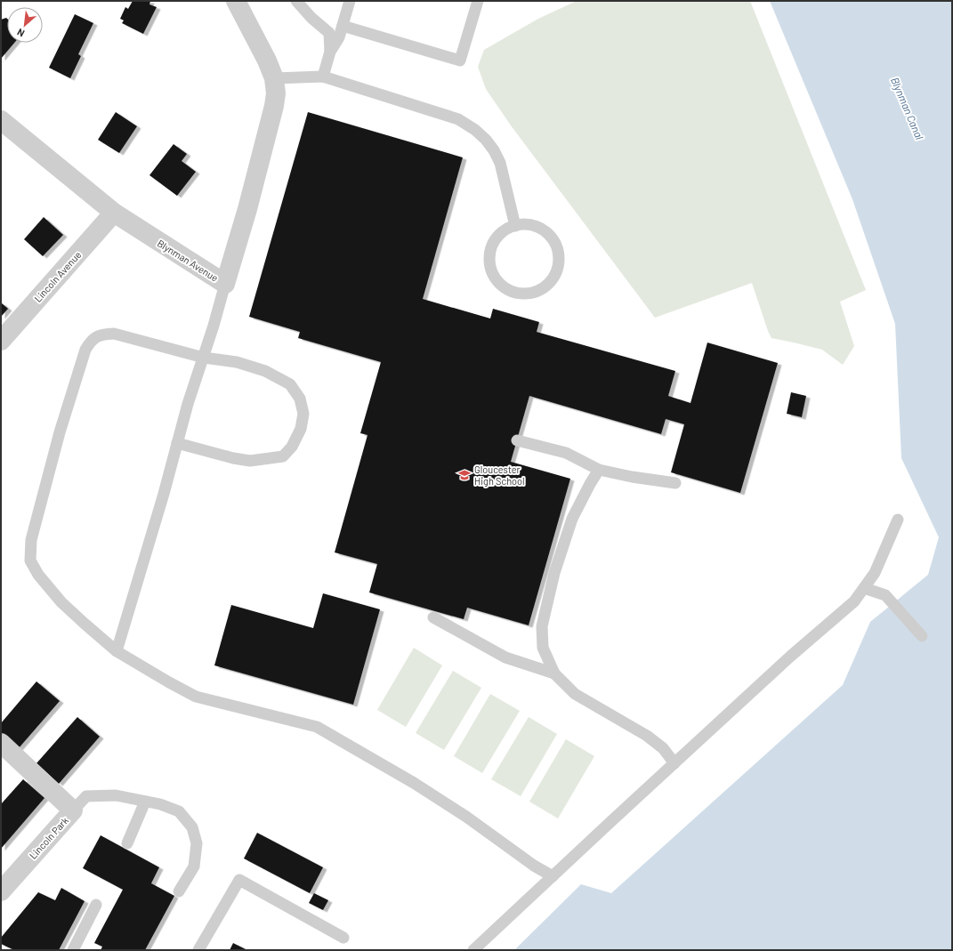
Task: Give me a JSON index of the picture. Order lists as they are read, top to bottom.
{
  "streets": {
    "street": ["Blynman Avenue", "Lincoln Avenue", "Lincoln Park"]
  },
  "crossings": [
    ["Blynman Avenue", "Lincoln Avenue"]
  ],
  "water": ["Blynman Canal"],
  "places": {
    "school or university": ["Gloucester High School"]
  },
  "north": "bottom left"
}
